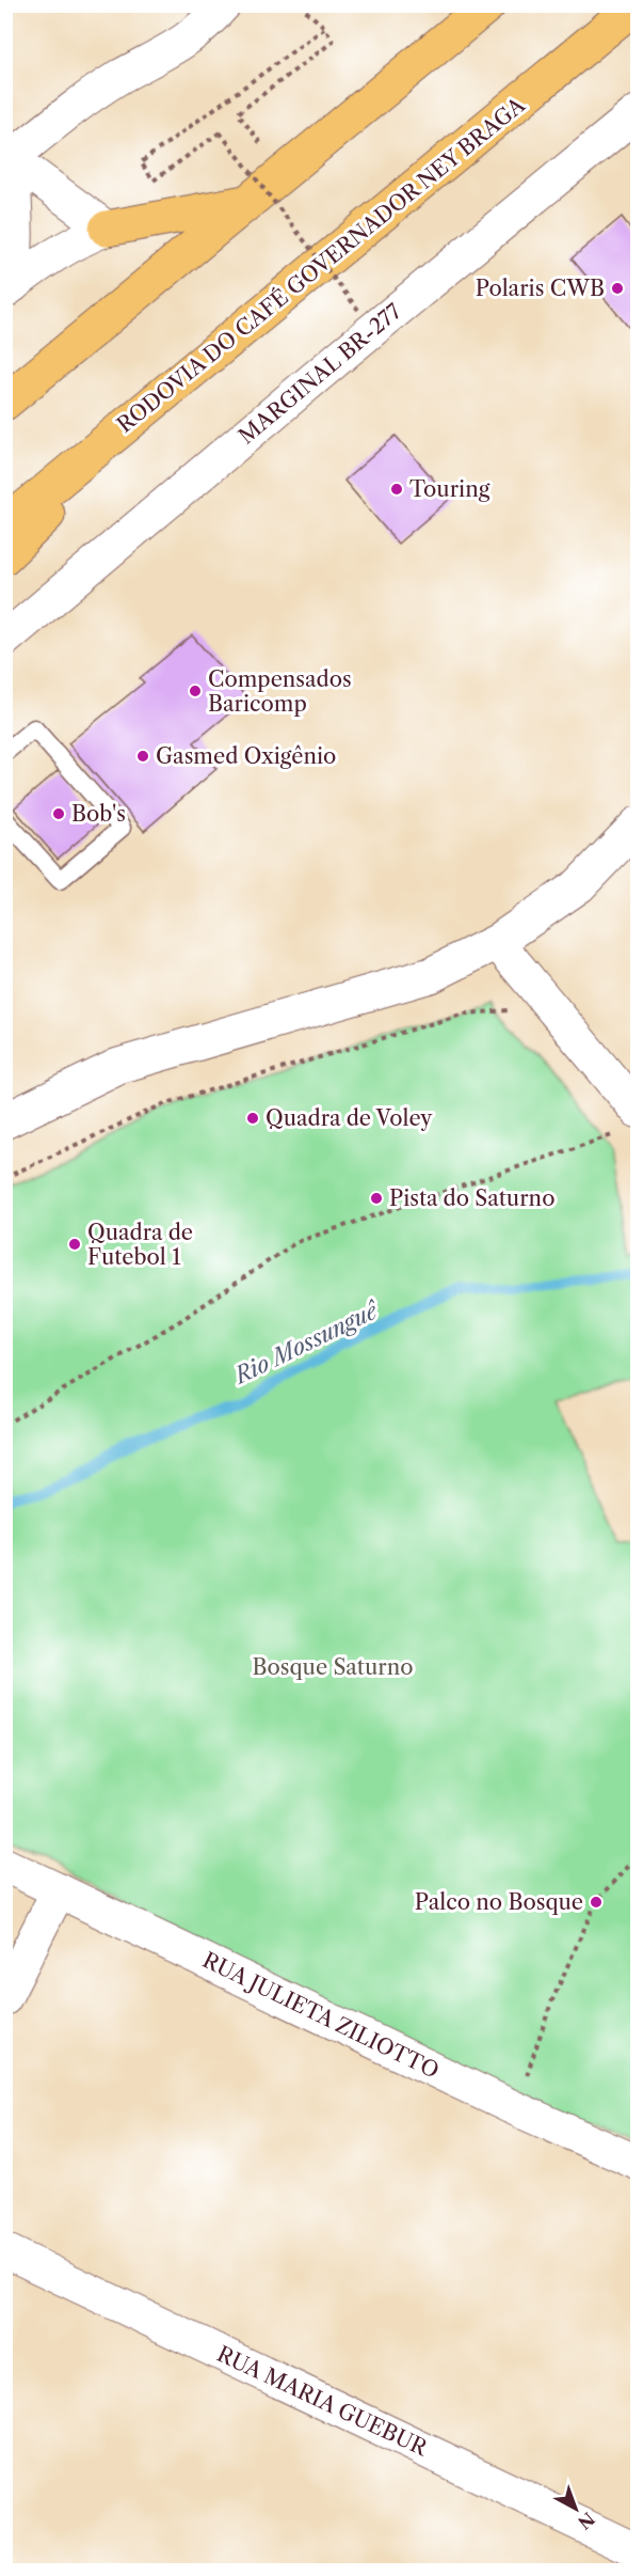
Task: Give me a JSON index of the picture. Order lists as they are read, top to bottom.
{
  "streets": {
    "highway": ["RODOVIA DO CAFÉ GOVERNADOR NEY BRAGA"],
    "street": ["MARGINAL BR-277", "RUA JULIETA ZILIOTTO", "RUA MARIA GUEBUR"]
  },
  "water": ["Rio Mossunguê"],
  "parks": ["Bosque Saturno"],
  "places": [
    "Polaris CWB",
    "Touring",
    "Compensados Baricomp",
    "Gasmed Oxigênio",
    "Bob's",
    "Quadra de Voley",
    "Pista do Saturno",
    "Quadra de Futebol 1",
    "Palco no Bosque"
  ],
  "north": "bottom right"
}
